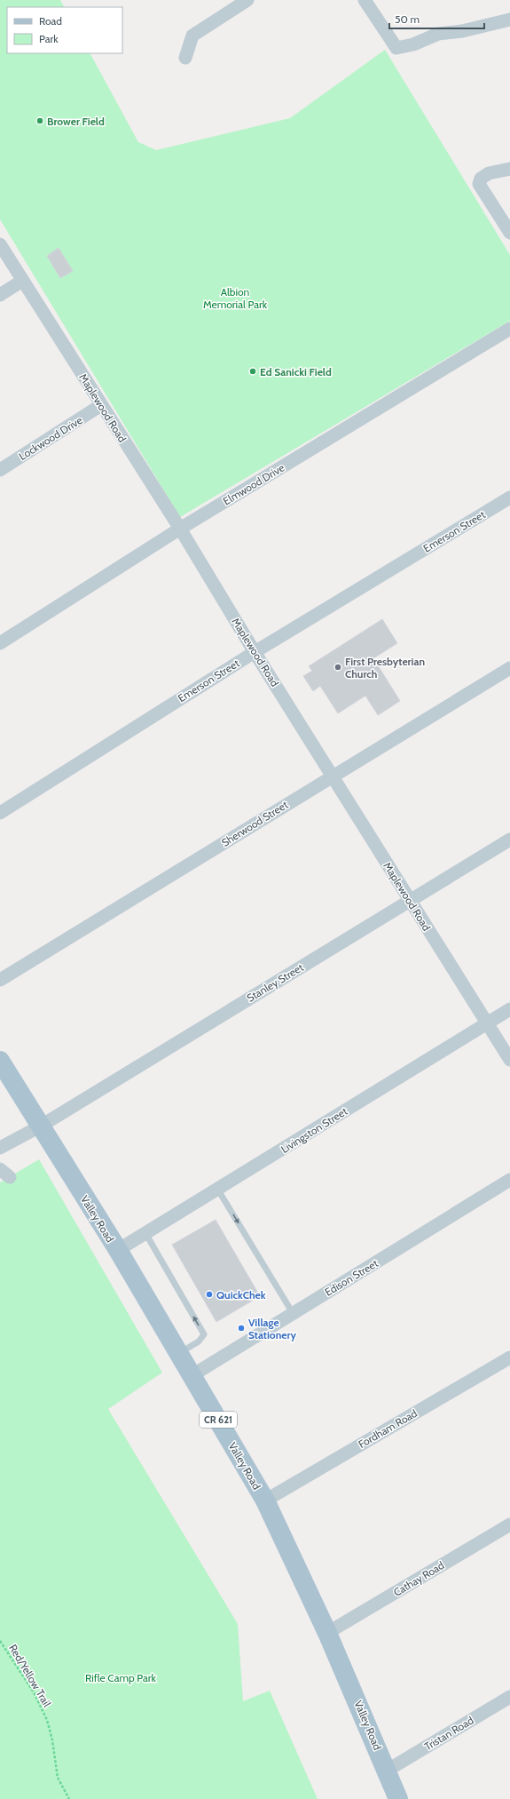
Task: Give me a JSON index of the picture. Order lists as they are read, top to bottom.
{
  "streets": {
    "main road": ["Valley Road", "CR 621"],
    "street": [
      "Maplewood Road",
      "Lockwood Drive",
      "Elmwood Drive",
      "Emerson Street",
      "Sherwood Street",
      "Stanley Street",
      "Livingston Street",
      "Edison Street",
      "Fordham Road",
      "Cathay Road",
      "Tristan Road"
    ],
    "path": ["Red/Yellow Trail"]
  },
  "crossings": [
    ["Maplewood Road", "Lockwood Drive"],
    ["Maplewood Road", "Elmwood Drive"],
    ["Maplewood Road", "Emerson Street"],
    ["Maplewood Road", "Sherwood Street"],
    ["Maplewood Road", "Stanley Street"],
    ["Maplewood Road", "Livingston Street"],
    ["Stanley Street", "Valley Road"],
    ["Livingston Street", "Valley Road"],
    ["Valley Road", "Edison Street"],
    ["Valley Road", "Fordham Road"],
    ["Valley Road", "Cathay Road"],
    ["Valley Road", "Tristan Road"]
  ],
  "parks": ["Albion Memorial Park", "Rifle Camp Park"],
  "places": [
    "Brower Field",
    "Ed Sanicki Field",
    "First Presbyterian Church",
    "QuickChek",
    "Village Stationery"
  ],
  "legend": ["Road", "Park"],
  "scale_bar": "50 m"
}
